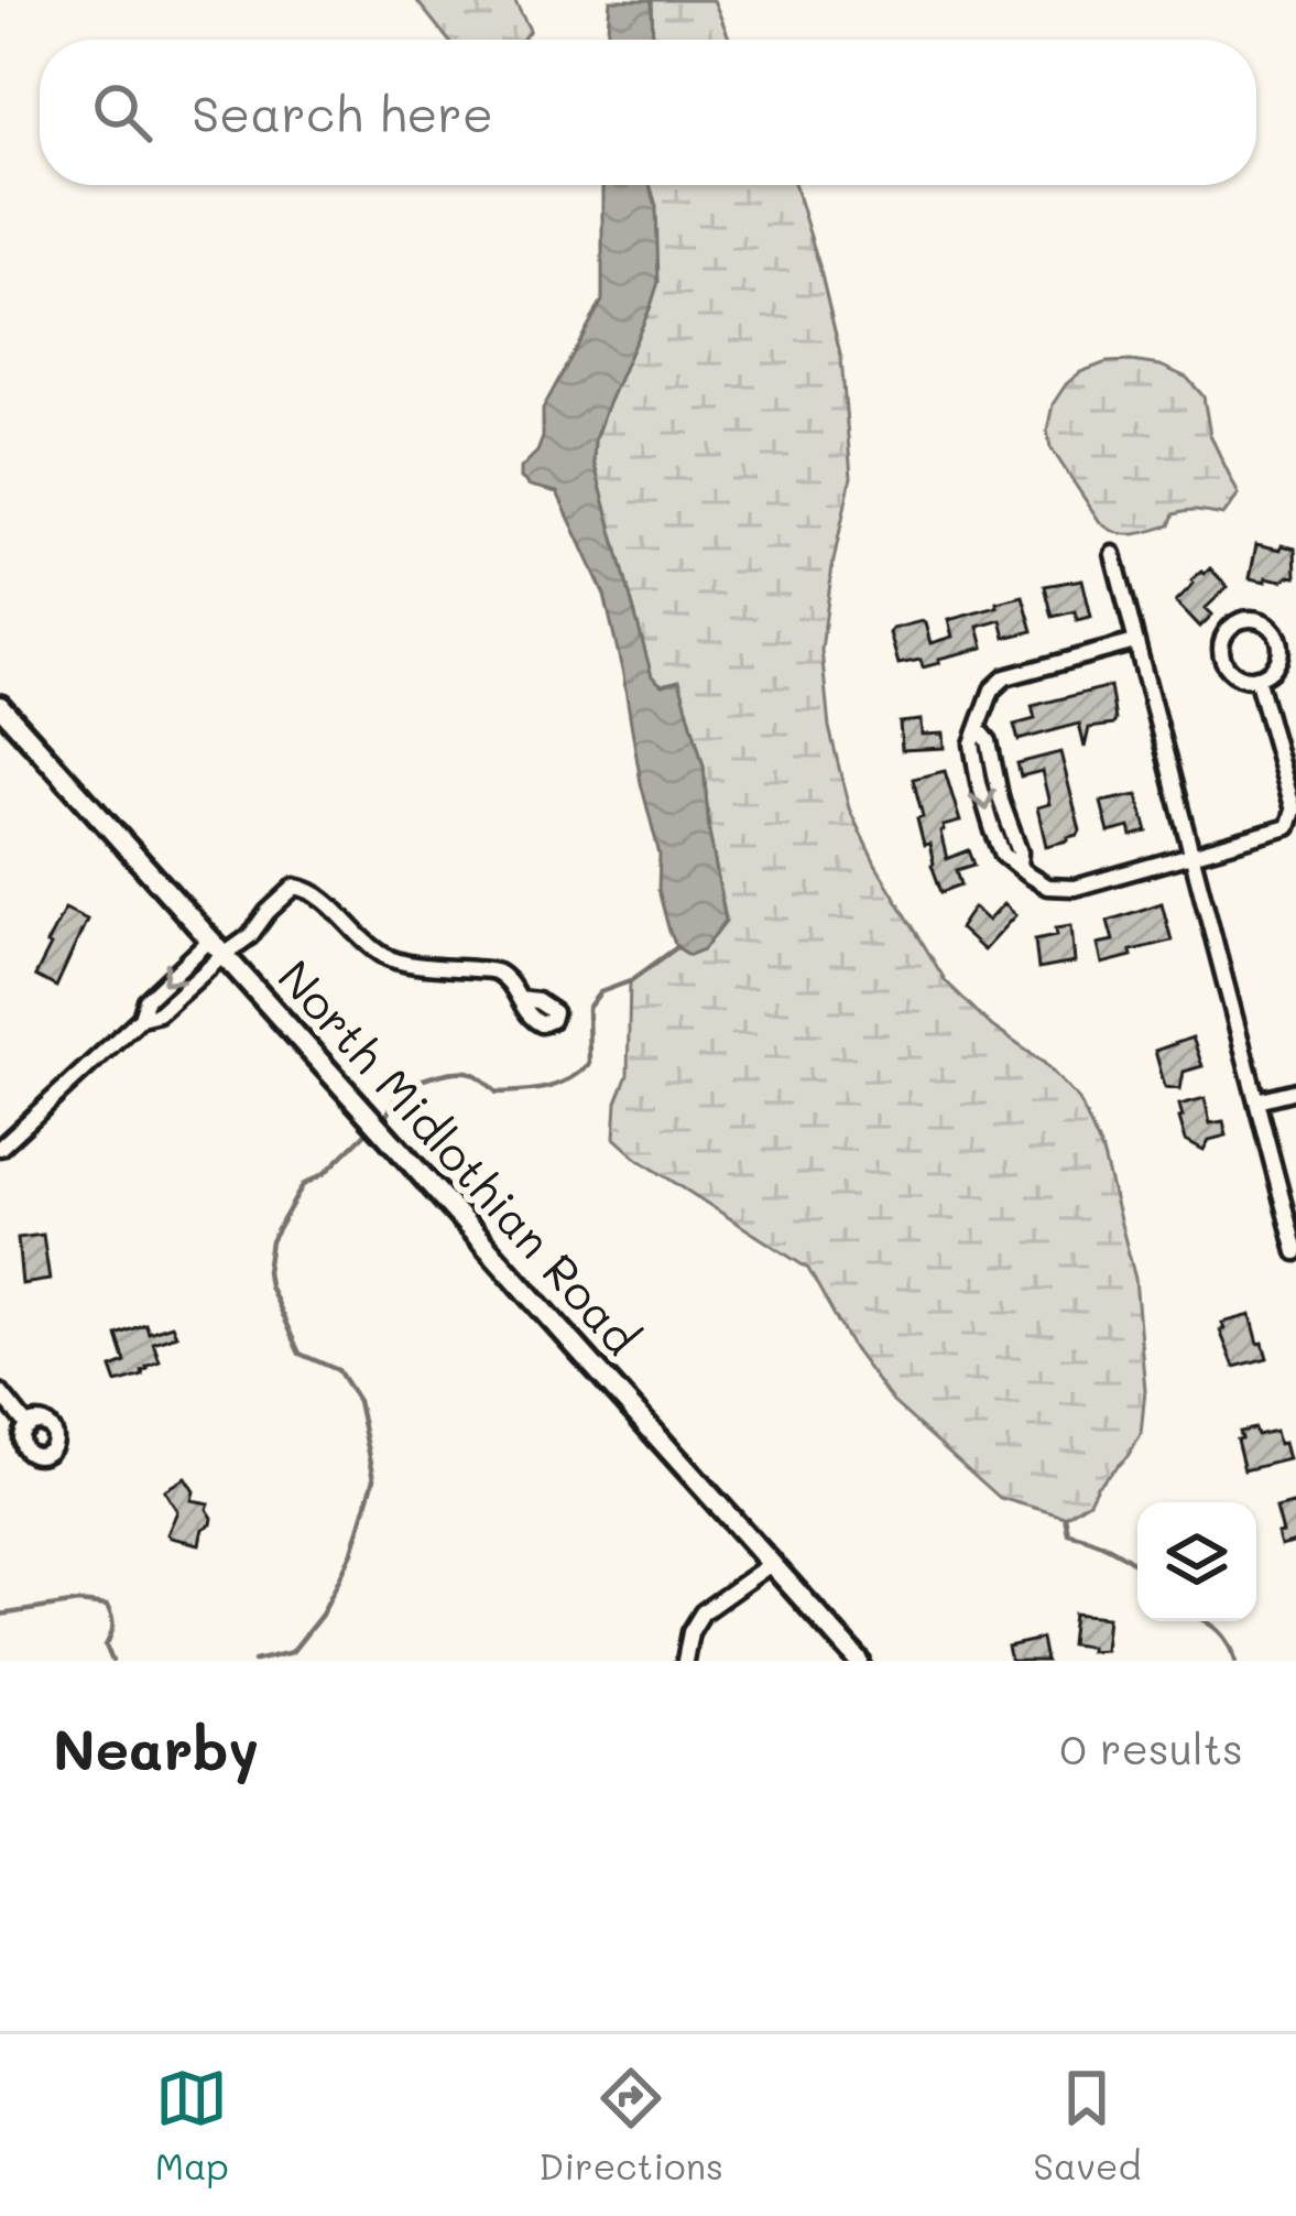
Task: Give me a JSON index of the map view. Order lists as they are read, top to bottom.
{
  "streets": {
    "main road": ["North Midlothian Road"]
  },
  "page": {
    "search": "Search here",
    "heading": ["Nearby", "0 results"],
    "nav": ["Map", "Directions", "Saved"]
  }
}
